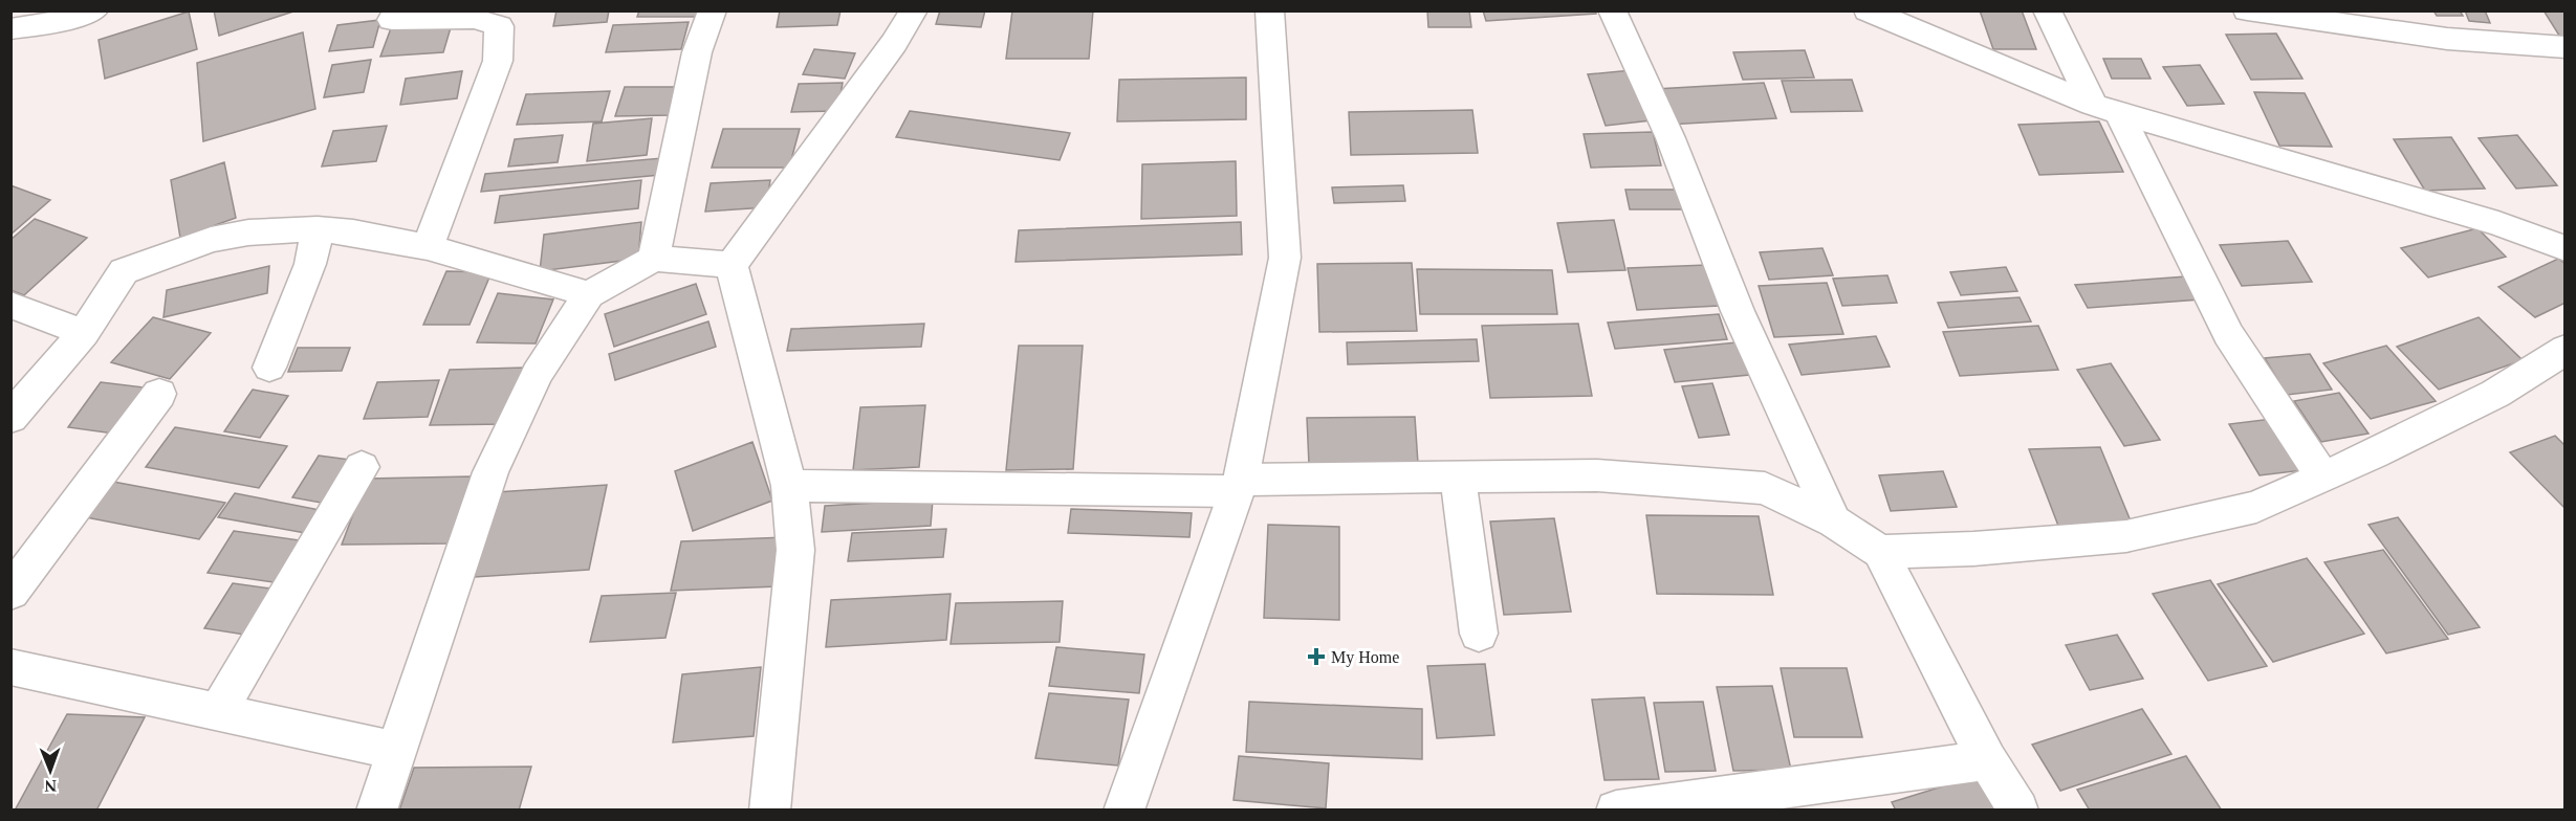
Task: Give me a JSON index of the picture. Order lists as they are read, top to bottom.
{
  "places": {
    "health": ["My Home"]
  },
  "north": "bottom"
}
